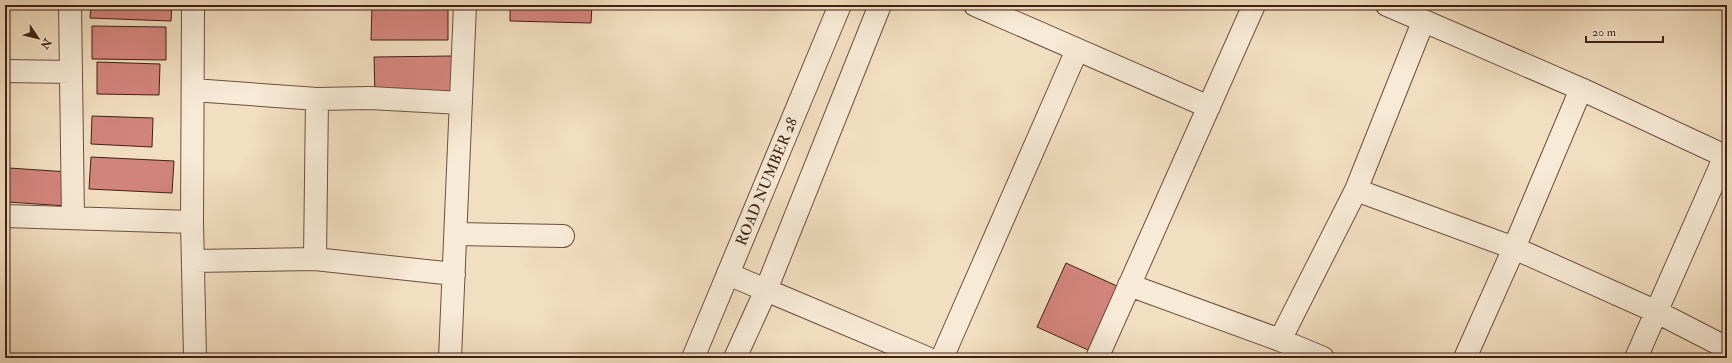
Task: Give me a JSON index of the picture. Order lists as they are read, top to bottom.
{
  "streets": {
    "street": ["ROAD NUMBER 28"]
  },
  "scale_bar": "20 m",
  "north": "bottom right"
}
